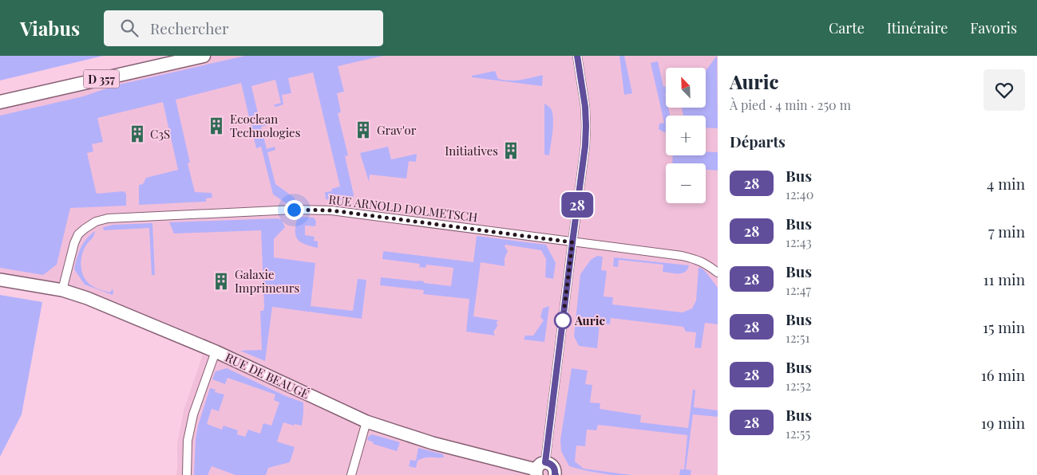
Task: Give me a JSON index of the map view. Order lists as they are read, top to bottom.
{
  "streets": {
    "main road": ["D 357"],
    "street": ["RUE ARNOLD DOLMETSCH", "RUE DE BEAUGÉ"]
  },
  "crossings": [
    ["RUE ARNOLD DOLMETSCH", "RUE DE BEAUGÉ"]
  ],
  "places": {
    "building": [
      "Ecoclean Technologies",
      "Grav'or",
      "C3S",
      "Initiatives",
      "Galaxie Imprimeurs"
    ],
    "other": ["Auric"]
  },
  "lines": ["bus line 28"],
  "north": "top left",
  "page": {
    "header": "Viabus",
    "search": "Rechercher",
    "nav": ["Carte", "Itinéraire", "Favoris"],
    "on_map": "28",
    "heading": [
      ["Auric", "À pied · 4 min · 250 m"],
      "Départs"
    ],
    "map_buttons": ["+", "−"],
    "list": [
      {
        "mark": "28",
        "name": "Bus",
        "note": "12:40",
        "value": "4 min"
      },
      {
        "mark": "28",
        "name": "Bus",
        "note": "12:43",
        "value": "7 min"
      },
      {
        "mark": "28",
        "name": "Bus",
        "note": "12:47",
        "value": "11 min"
      },
      {
        "mark": "28",
        "name": "Bus",
        "note": "12:51",
        "value": "15 min"
      },
      {
        "mark": "28",
        "name": "Bus",
        "note": "12:52",
        "value": "16 min"
      },
      {
        "mark": "28",
        "name": "Bus",
        "note": "12:55",
        "value": "19 min"
      }
    ]
  }
}
